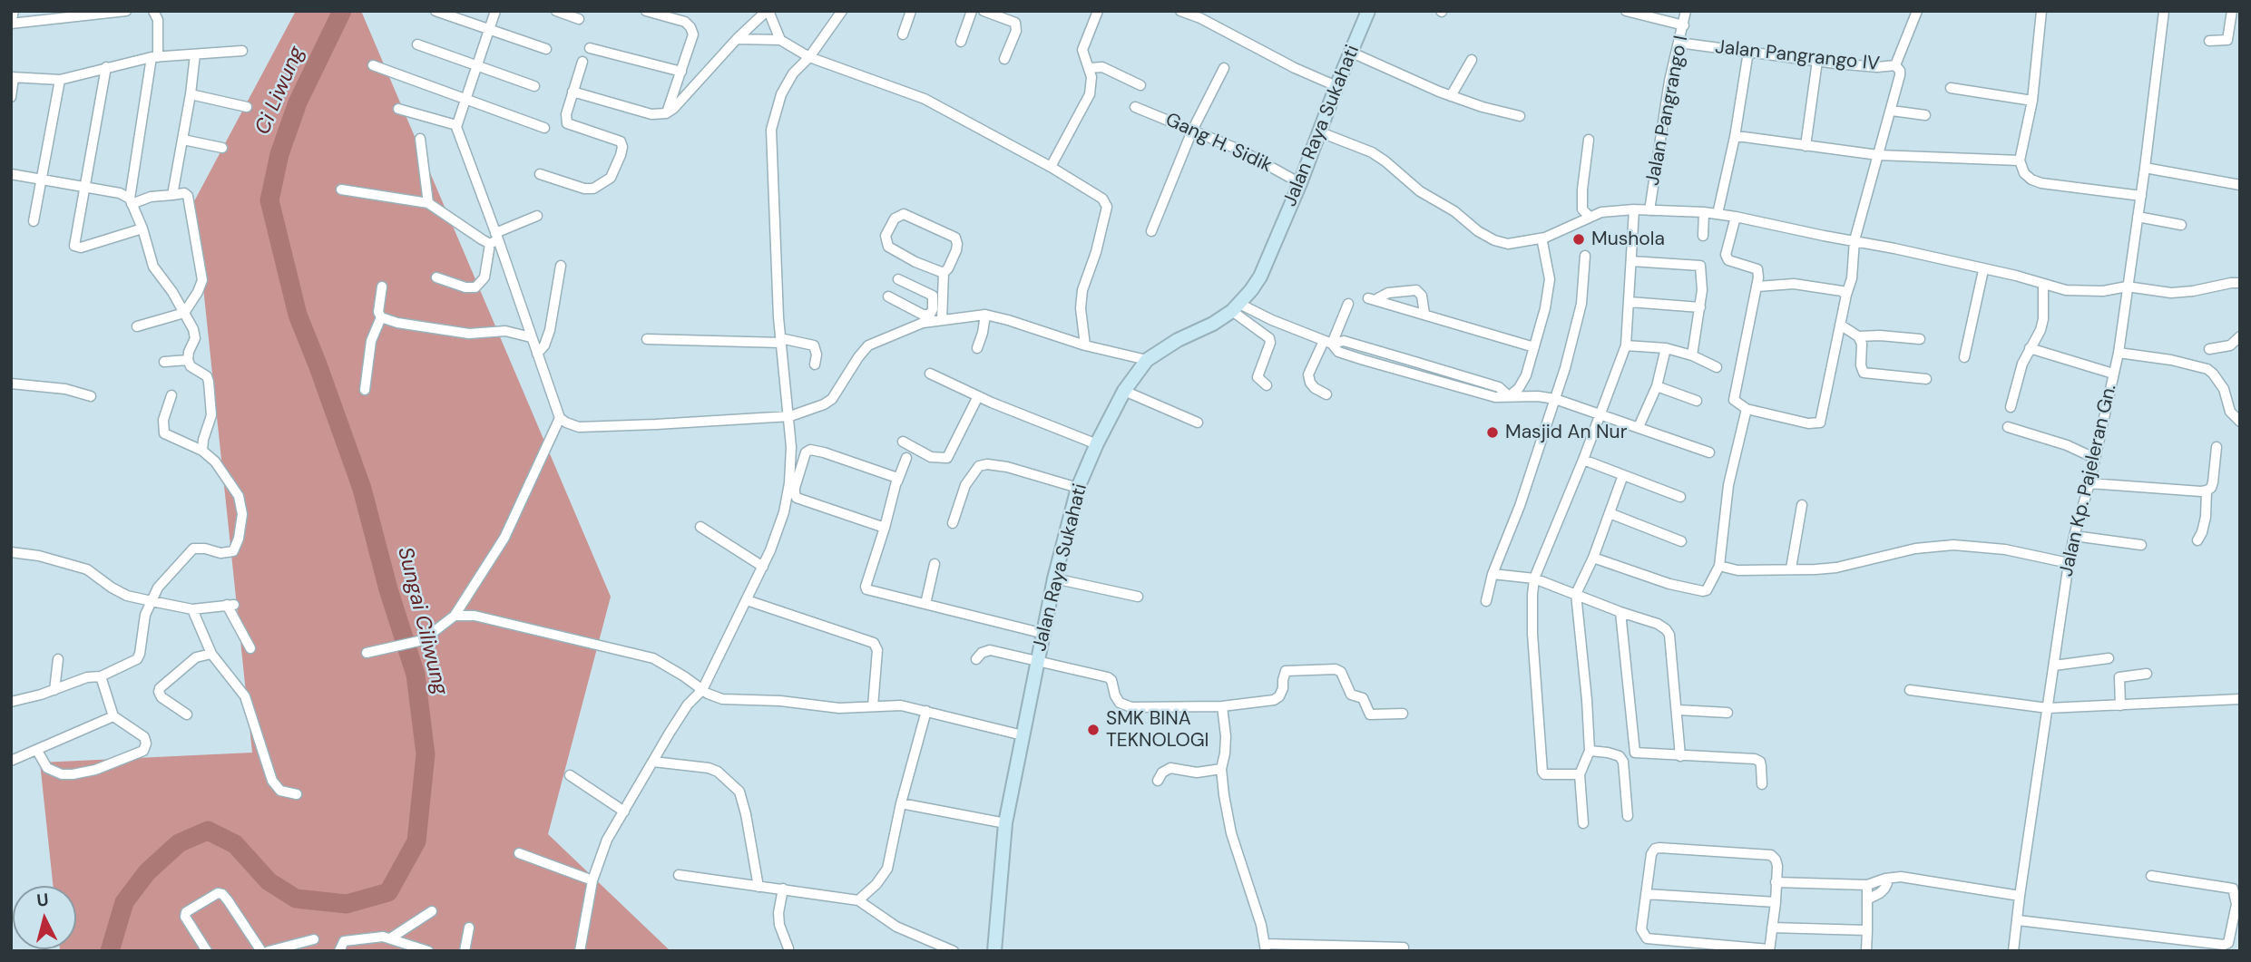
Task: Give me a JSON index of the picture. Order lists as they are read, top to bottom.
{
  "streets": {
    "main road": ["Jalan Raya Sukahati"],
    "street": [
      "Jalan Pangrango IV",
      "Jalan Pangrango I",
      "Gang H. Sidik",
      "Jalan Kp. Pajeleran Gn."
    ]
  },
  "crossings": [
    ["Jalan Pangrango IV", "Jalan Pangrango I"],
    ["Jalan Raya Sukahati", "Gang H. Sidik"]
  ],
  "water": ["Ci Liwung", "Sungai Ciliwung"],
  "places": ["Mushola", "Masjid An Nur", "SMK BINA TEKNOLOGI"],
  "north": "top"
}
